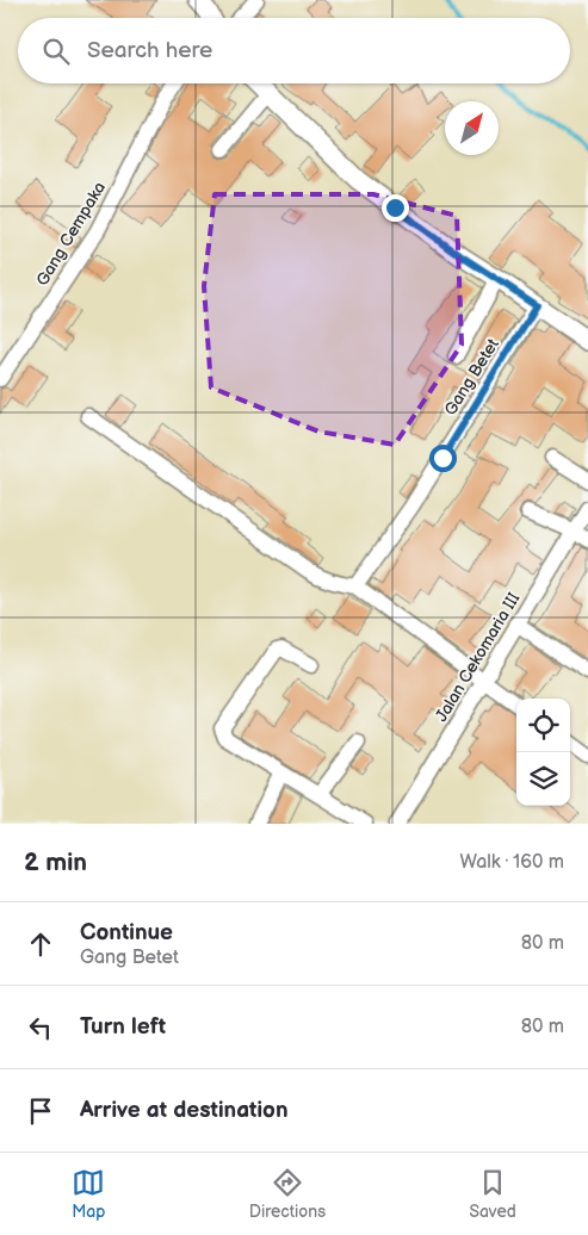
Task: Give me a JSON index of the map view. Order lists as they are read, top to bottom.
{
  "streets": {
    "street": ["Gang Cempaka", "Gang Betet", "Jalan Cekomaria III"]
  },
  "north": "top right",
  "page": {
    "search": "Search here",
    "heading": ["2 min", "Walk · 160 m"],
    "list": [
      ["Continue", "Gang Betet", "80 m"],
      ["Turn left", "80 m"],
      "Arrive at destination"
    ],
    "nav": ["Map", "Directions", "Saved"]
  }
}
